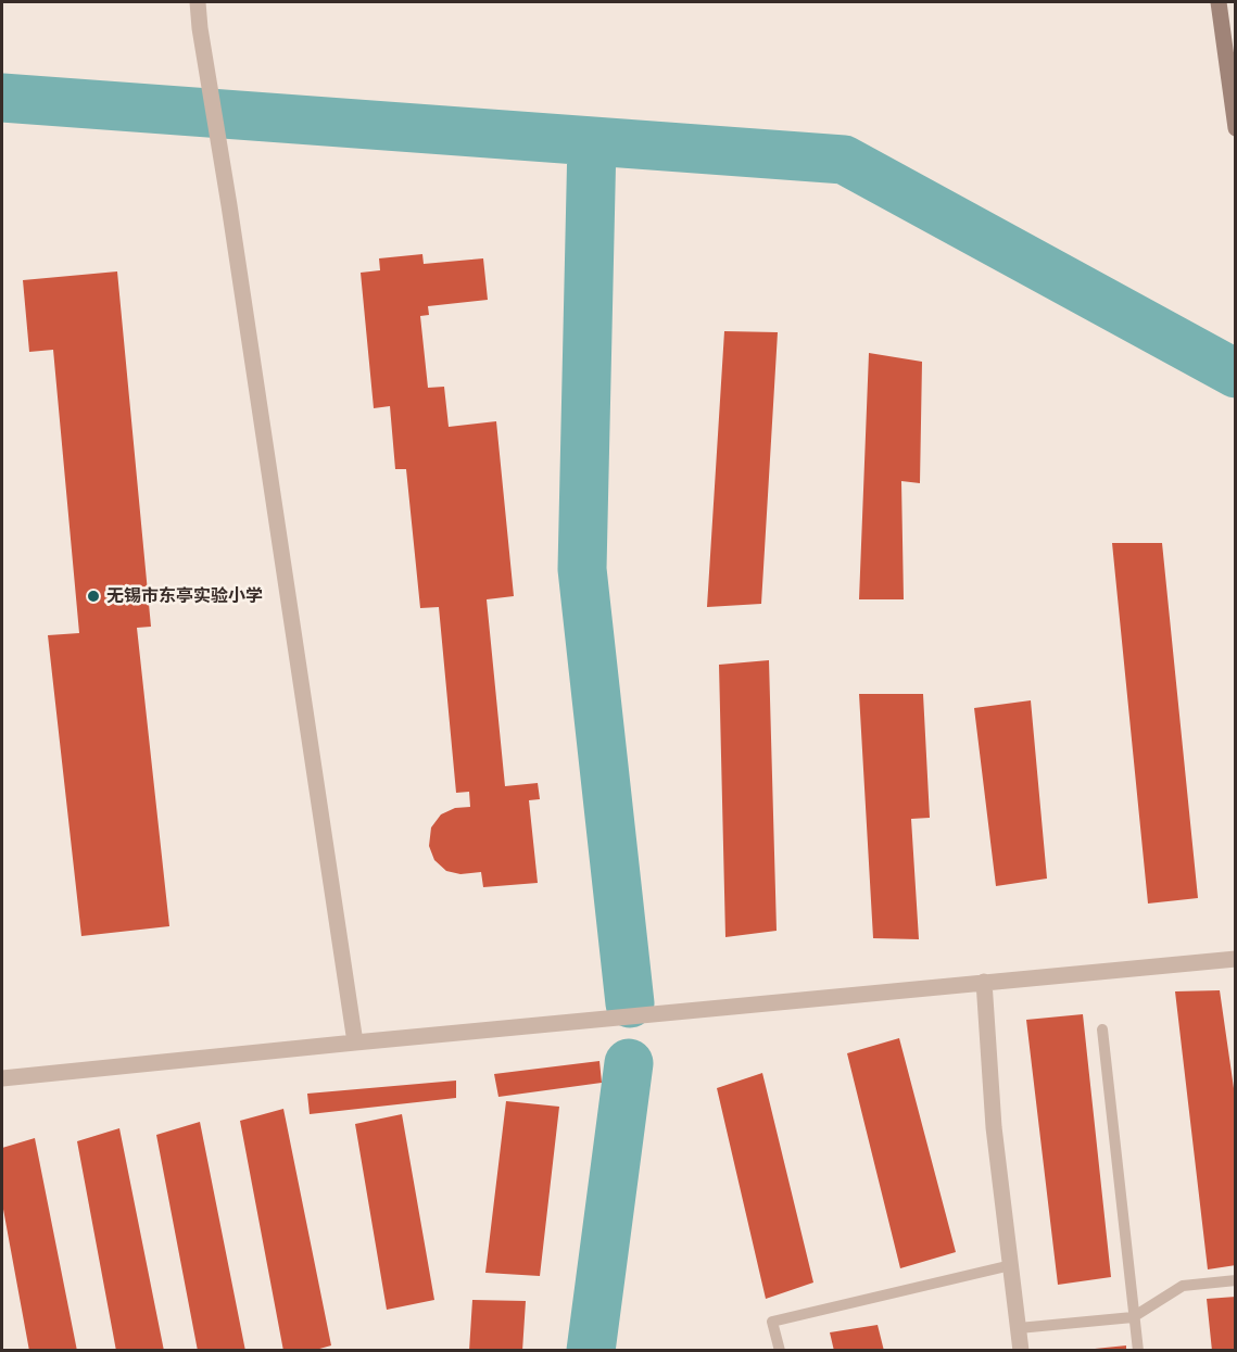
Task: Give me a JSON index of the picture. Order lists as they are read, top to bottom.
{
  "places": ["无锡市东亭实验小学"]
}
